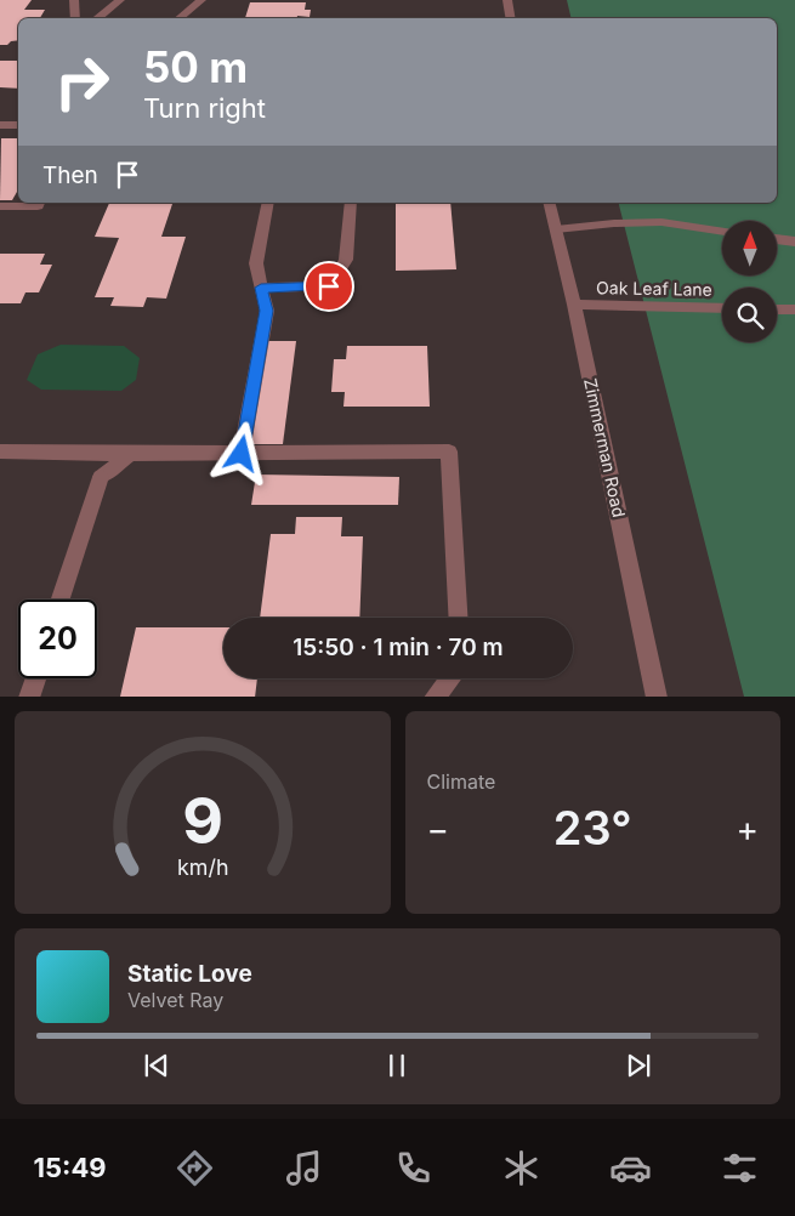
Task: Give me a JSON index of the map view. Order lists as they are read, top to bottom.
{
  "streets": {
    "street": ["Oak Leaf Lane", "Zimmerman Road"]
  },
  "crossings": [
    ["Oak Leaf Lane", "Zimmerman Road"]
  ],
  "north": "top",
  "page": {
    "turn": ["50 m", "Turn right"],
    "then": "Then",
    "limit": "20",
    "trip": "15:50 · 1 min · 70 m",
    "tile": "Climate",
    "heat": ["−", "23°", "+"],
    "song": ["Static Love", "Velvet Ray"],
    "tabs": "15:49",
    "gauge": ["9", "km/h"]
  }
}
